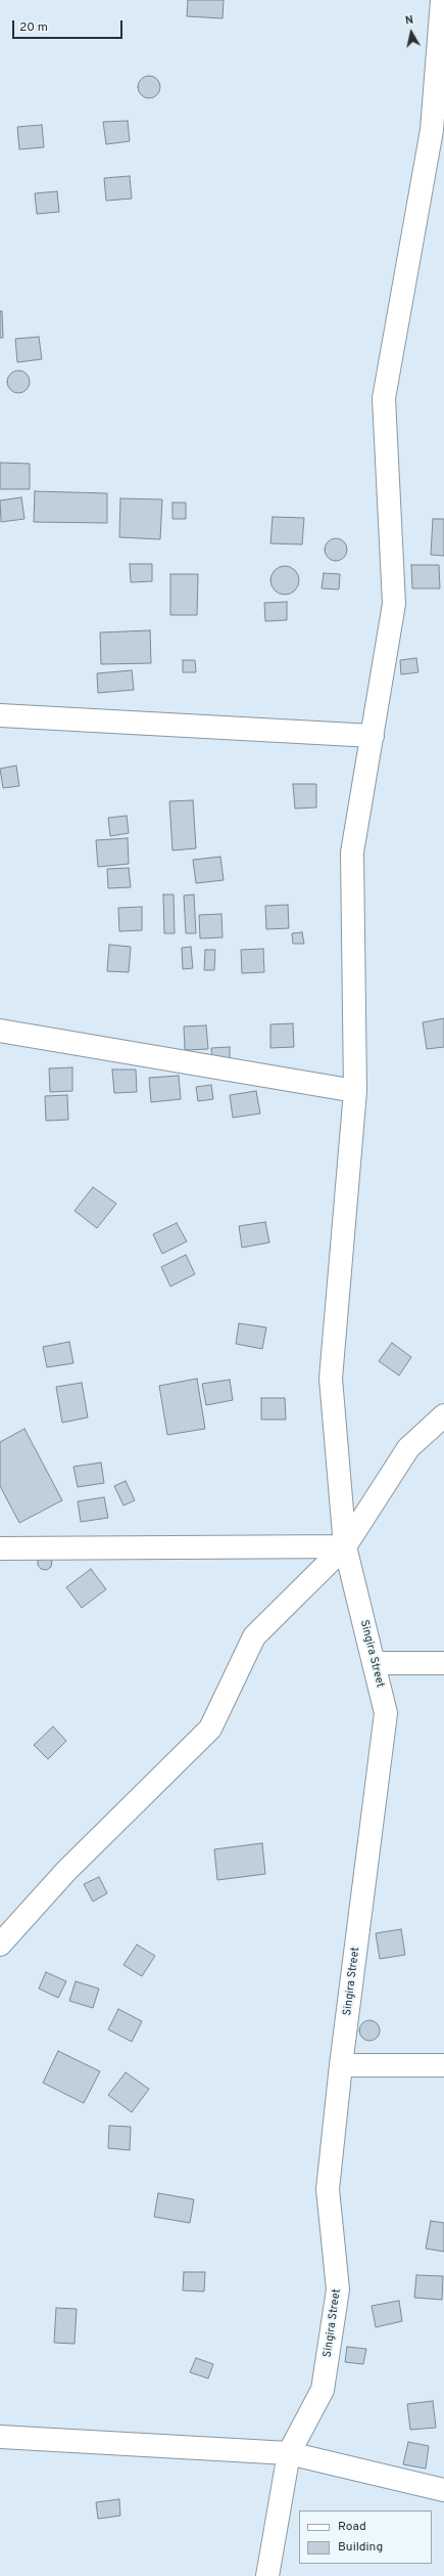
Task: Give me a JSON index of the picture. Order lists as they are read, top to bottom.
{
  "streets": {
    "street": ["Singira Street"]
  },
  "legend": ["Road", "Building"],
  "scale_bar": "20 m",
  "north": "top"
}
